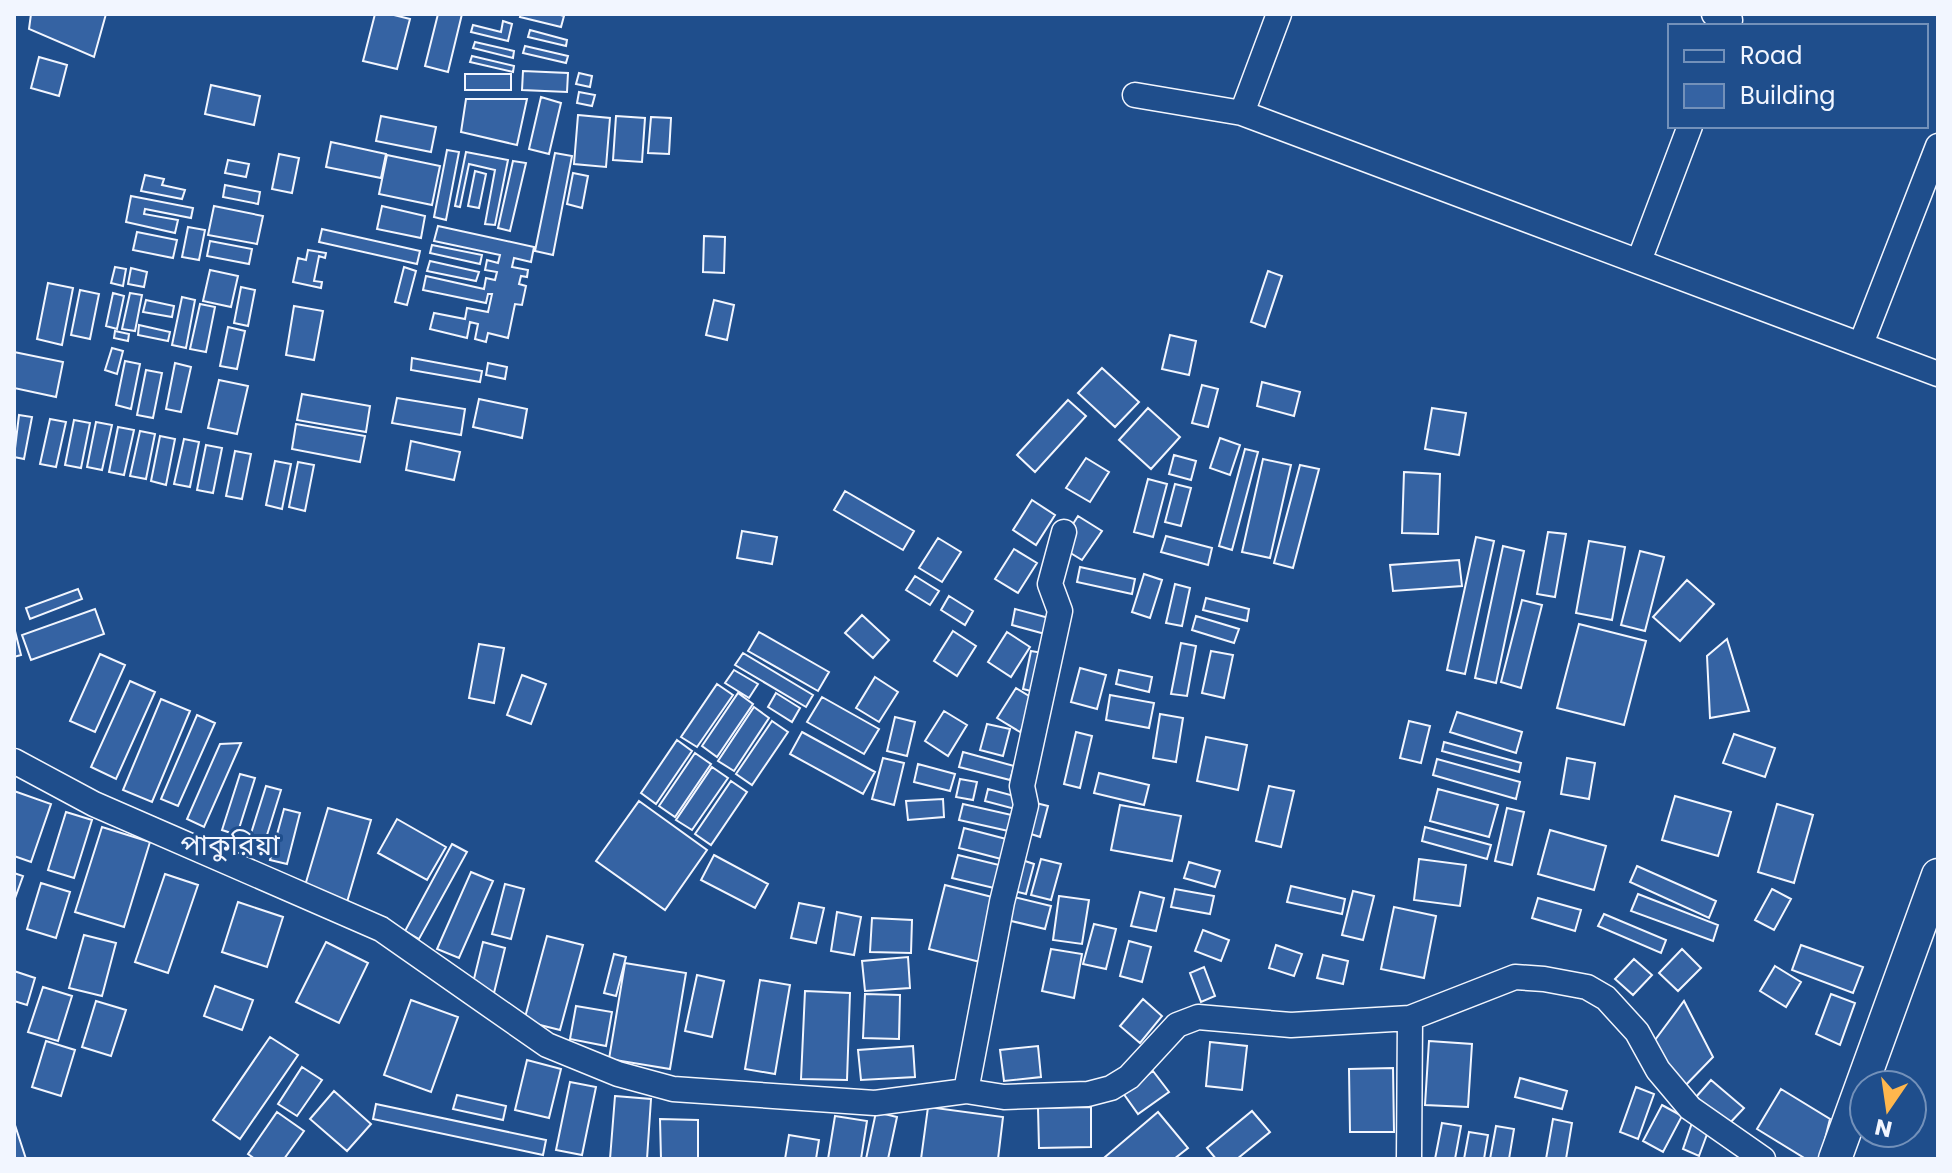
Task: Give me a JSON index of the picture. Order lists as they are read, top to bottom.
{
  "districts": ["পাকুরিয়া"],
  "legend": ["Road", "Building"],
  "north": "bottom"
}
